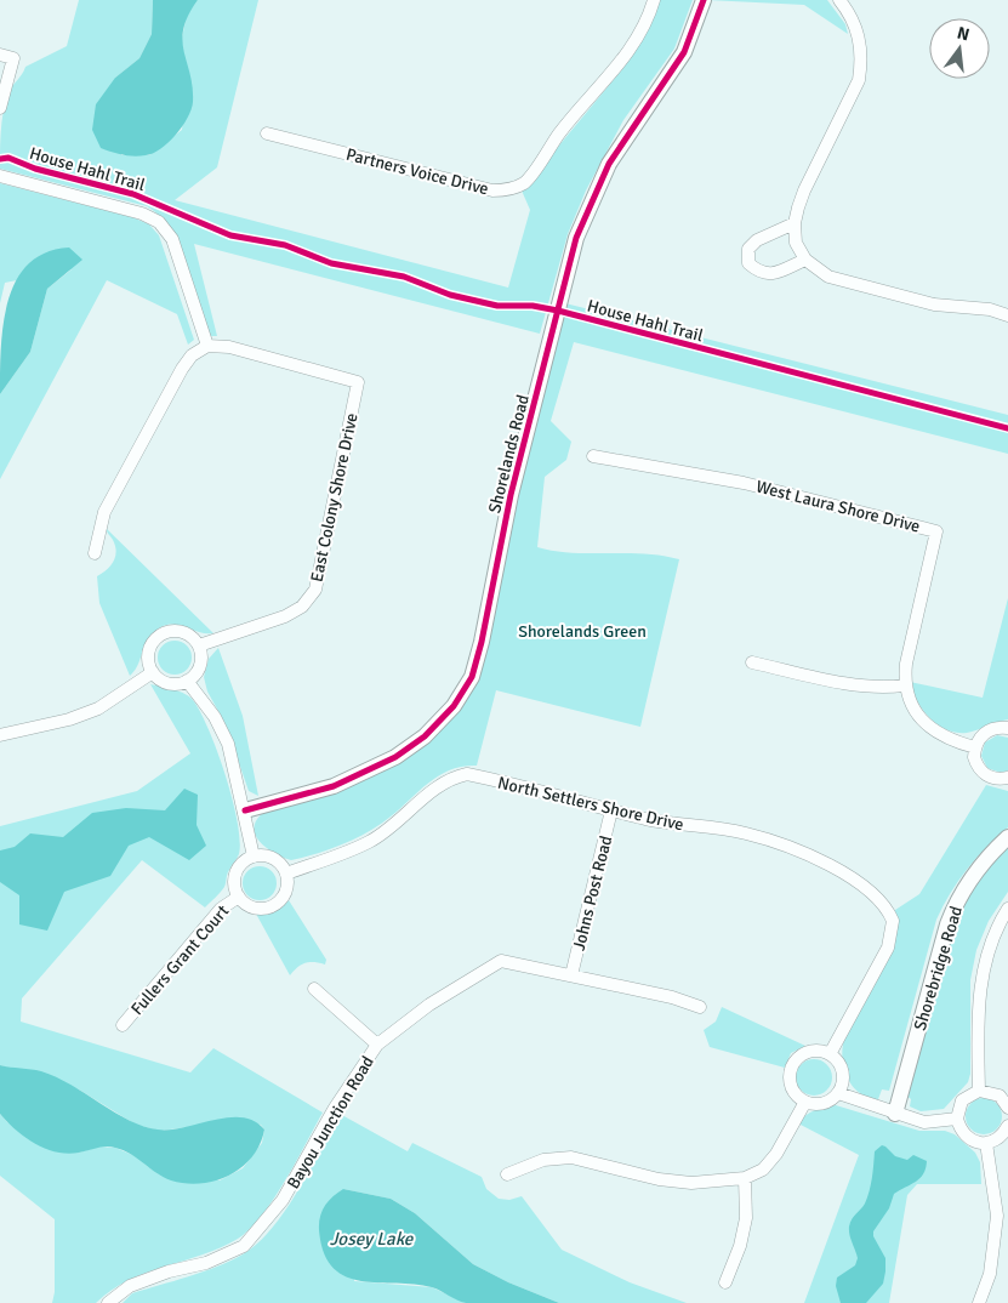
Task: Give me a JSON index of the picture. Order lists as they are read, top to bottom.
{
  "streets": {
    "street": [
      "Partners Voice Drive",
      "Shorelands Road",
      "East Colony Shore Drive",
      "West Laura Shore Drive",
      "North Settlers Shore Drive",
      "Johns Post Road",
      "Fullers Grant Court",
      "Shorebridge Road",
      "Bayou Junction Road"
    ],
    "cycle path": ["House Hahl Trail"]
  },
  "crossings": [
    ["North Settlers Shore Drive", "Johns Post Road"],
    ["North Settlers Shore Drive", "Fullers Grant Court"],
    ["Johns Post Road", "Bayou Junction Road"]
  ],
  "water": ["Josey Lake"],
  "parks": ["Shorelands Green"],
  "north": "top"
}
